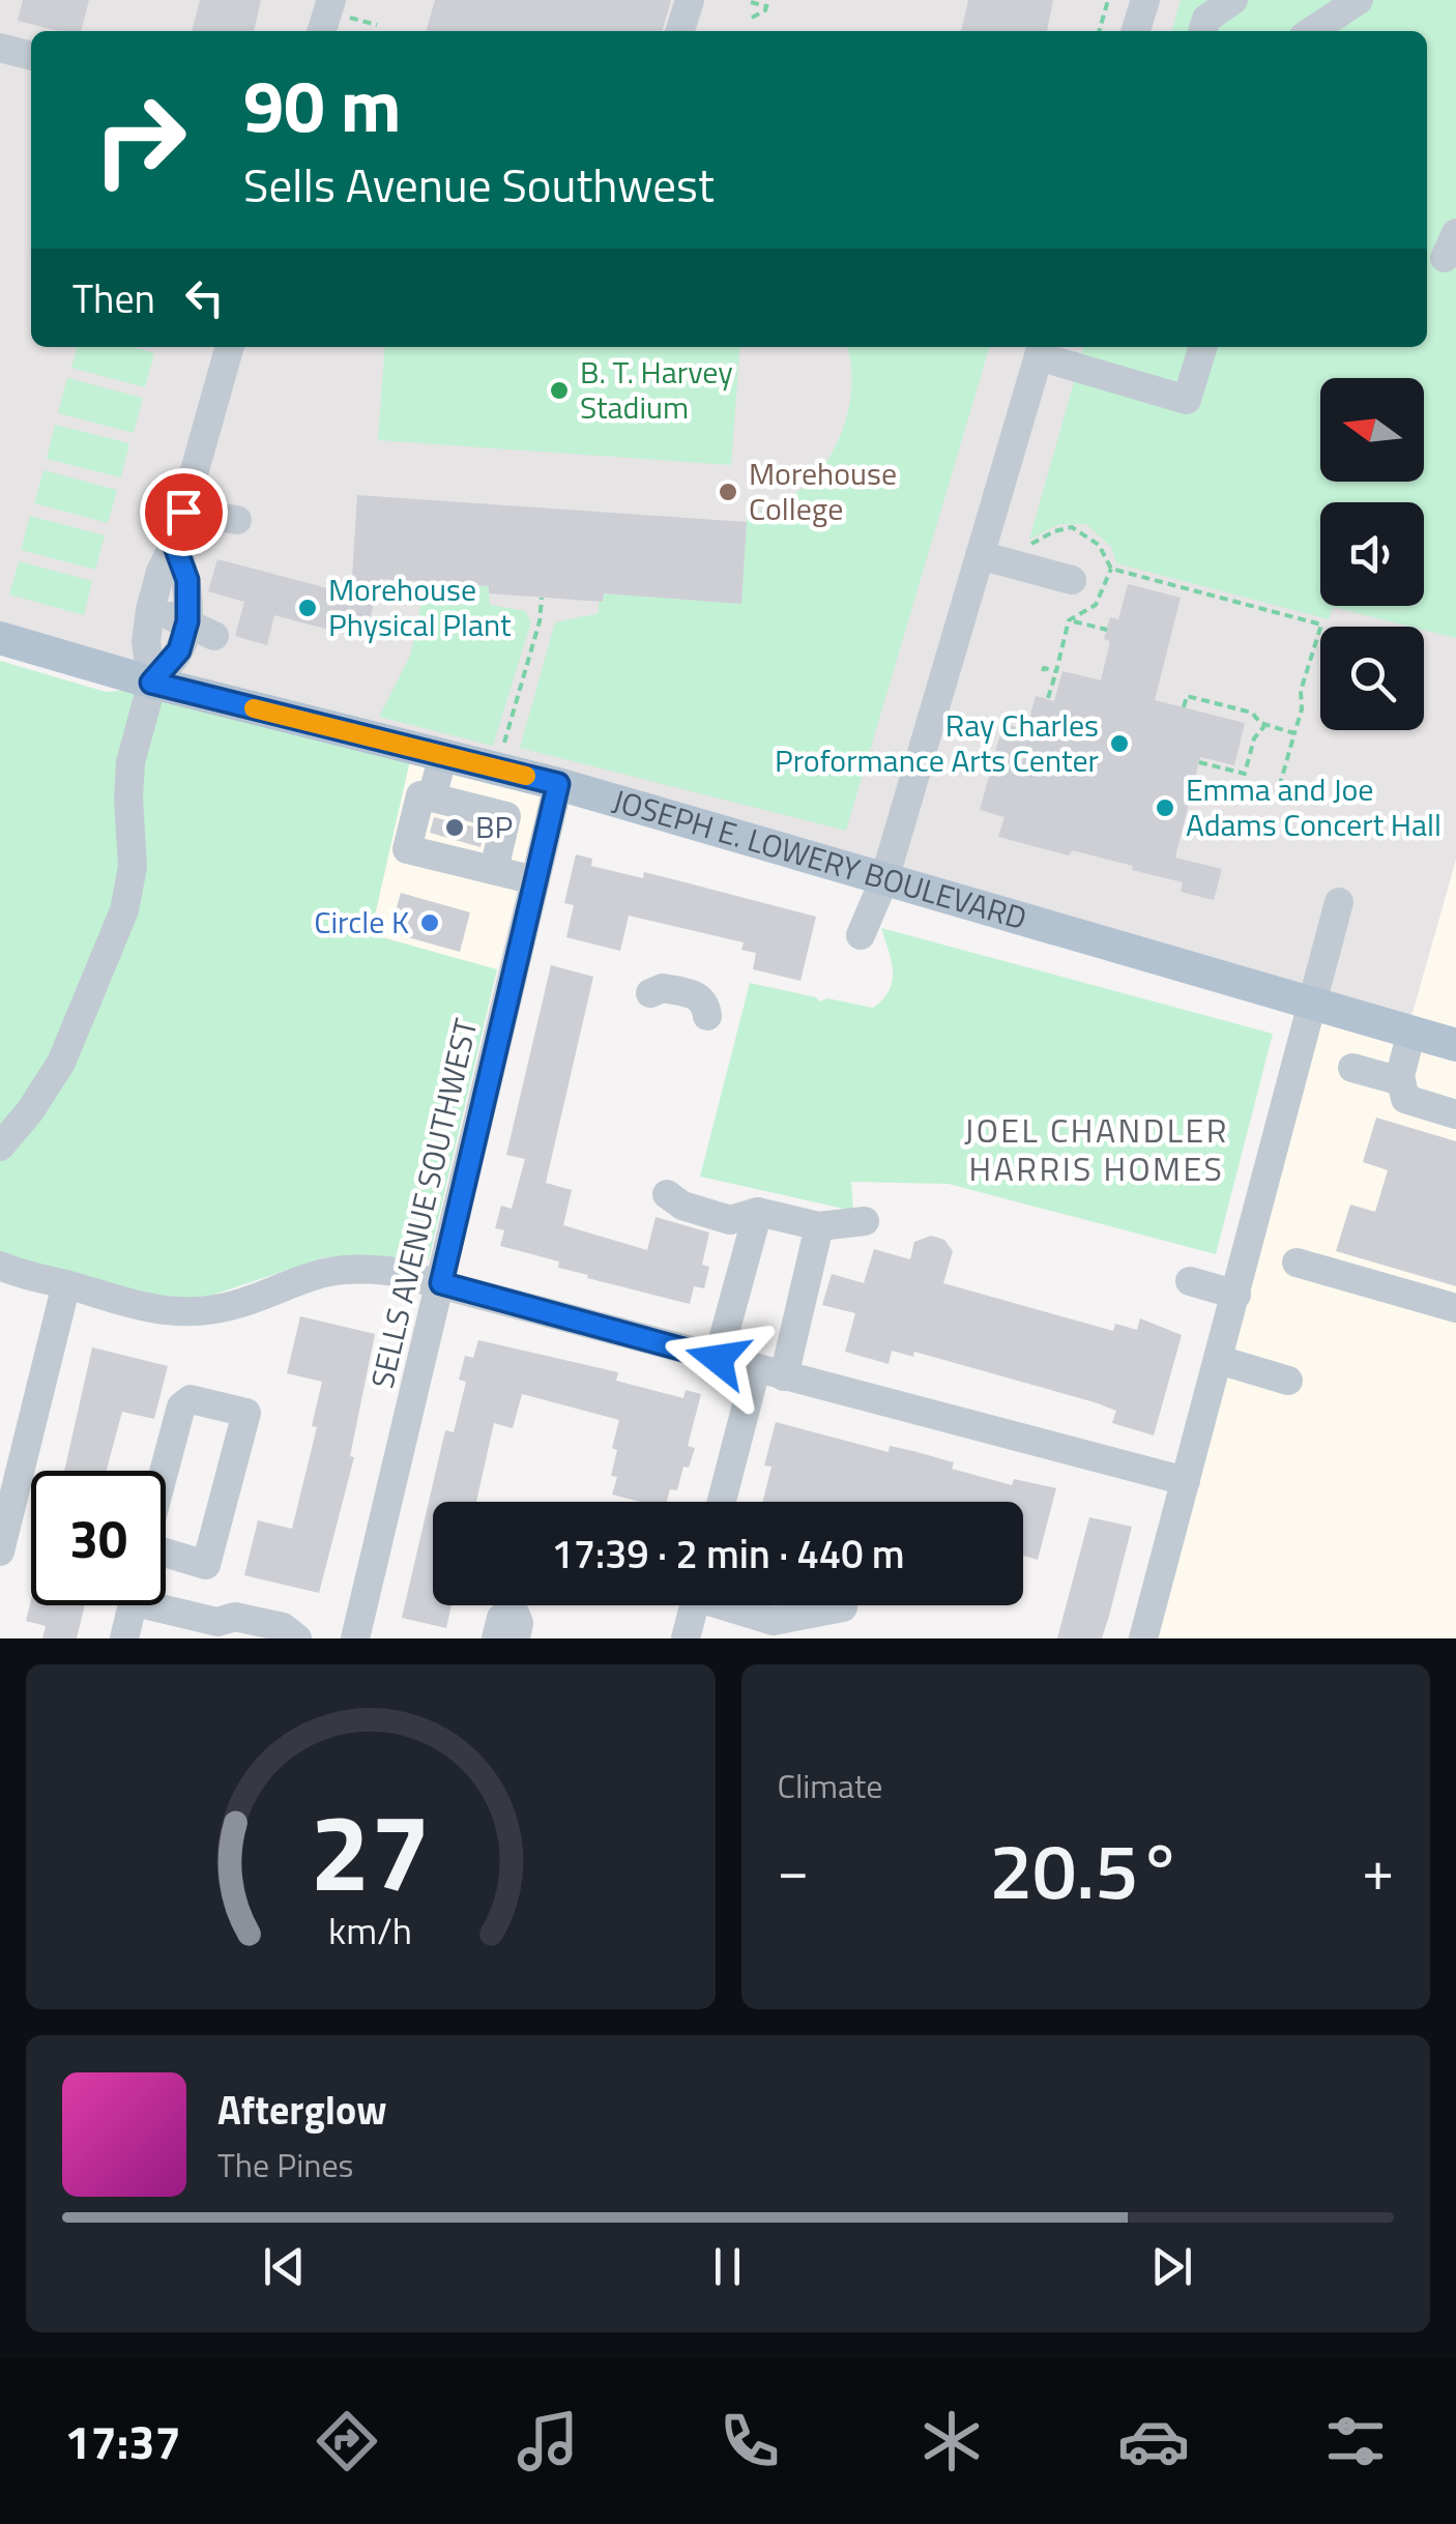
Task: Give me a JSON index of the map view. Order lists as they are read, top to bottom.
{
  "streets": {
    "main road": ["JOSEPH E. LOWERY BOULEVARD"],
    "street": ["SELLS AVENUE SOUTHWEST"]
  },
  "crossings": [
    ["JOSEPH E. LOWERY BOULEVARD", "SELLS AVENUE SOUTHWEST"]
  ],
  "districts": ["JOEL CHANDLER HARRIS HOMES"],
  "places": [
    "B. T. Harvey Stadium",
    "Morehouse College",
    "Morehouse Physical Plant",
    "Ray Charles Proformance Arts Center",
    "Emma and Joe Adams Concert Hall",
    "BP",
    "Circle K"
  ],
  "north": "left",
  "page": {
    "turn": ["90 m", "Sells Avenue Southwest"],
    "then": "Then",
    "limit": "30",
    "trip": "17:39 · 2 min · 440 m",
    "tile": "Climate",
    "heat": ["−", "20.5°", "+"],
    "song": ["Afterglow", "The Pines"],
    "tabs": "17:37",
    "gauge": ["27", "km/h"]
  }
}
